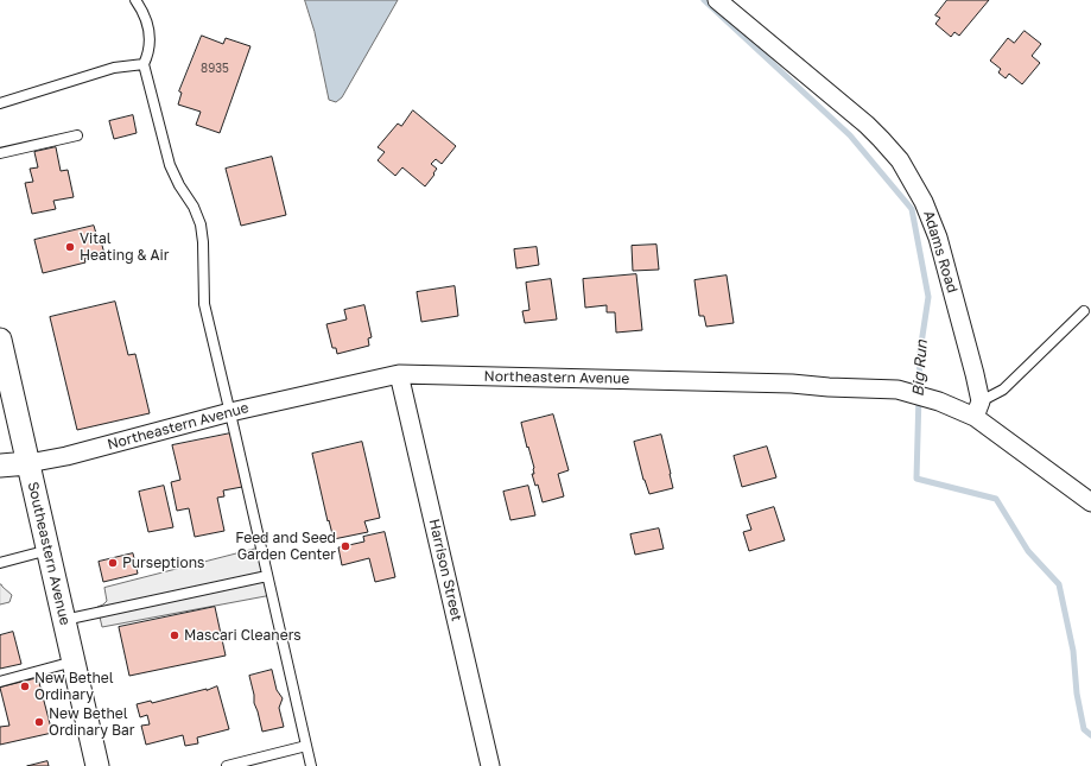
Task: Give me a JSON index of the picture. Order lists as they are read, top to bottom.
{
  "streets": {
    "street": [
      "Adams Road",
      "Northeastern Avenue",
      "Southeastern Avenue",
      "Harrison Street"
    ]
  },
  "crossings": [
    ["Adams Road", "Northeastern Avenue"],
    ["Northeastern Avenue", "Southeastern Avenue"],
    ["Northeastern Avenue", "Harrison Street"]
  ],
  "water": ["Big Run"],
  "places": [
    "Vital Heating & Air",
    "Feed and Seed Garden Center",
    "Purseptions",
    "Mascari Cleaners",
    "New Bethel Ordinary",
    "New Bethel Ordinary Bar"
  ],
  "house_numbers": ["8935"]
}
